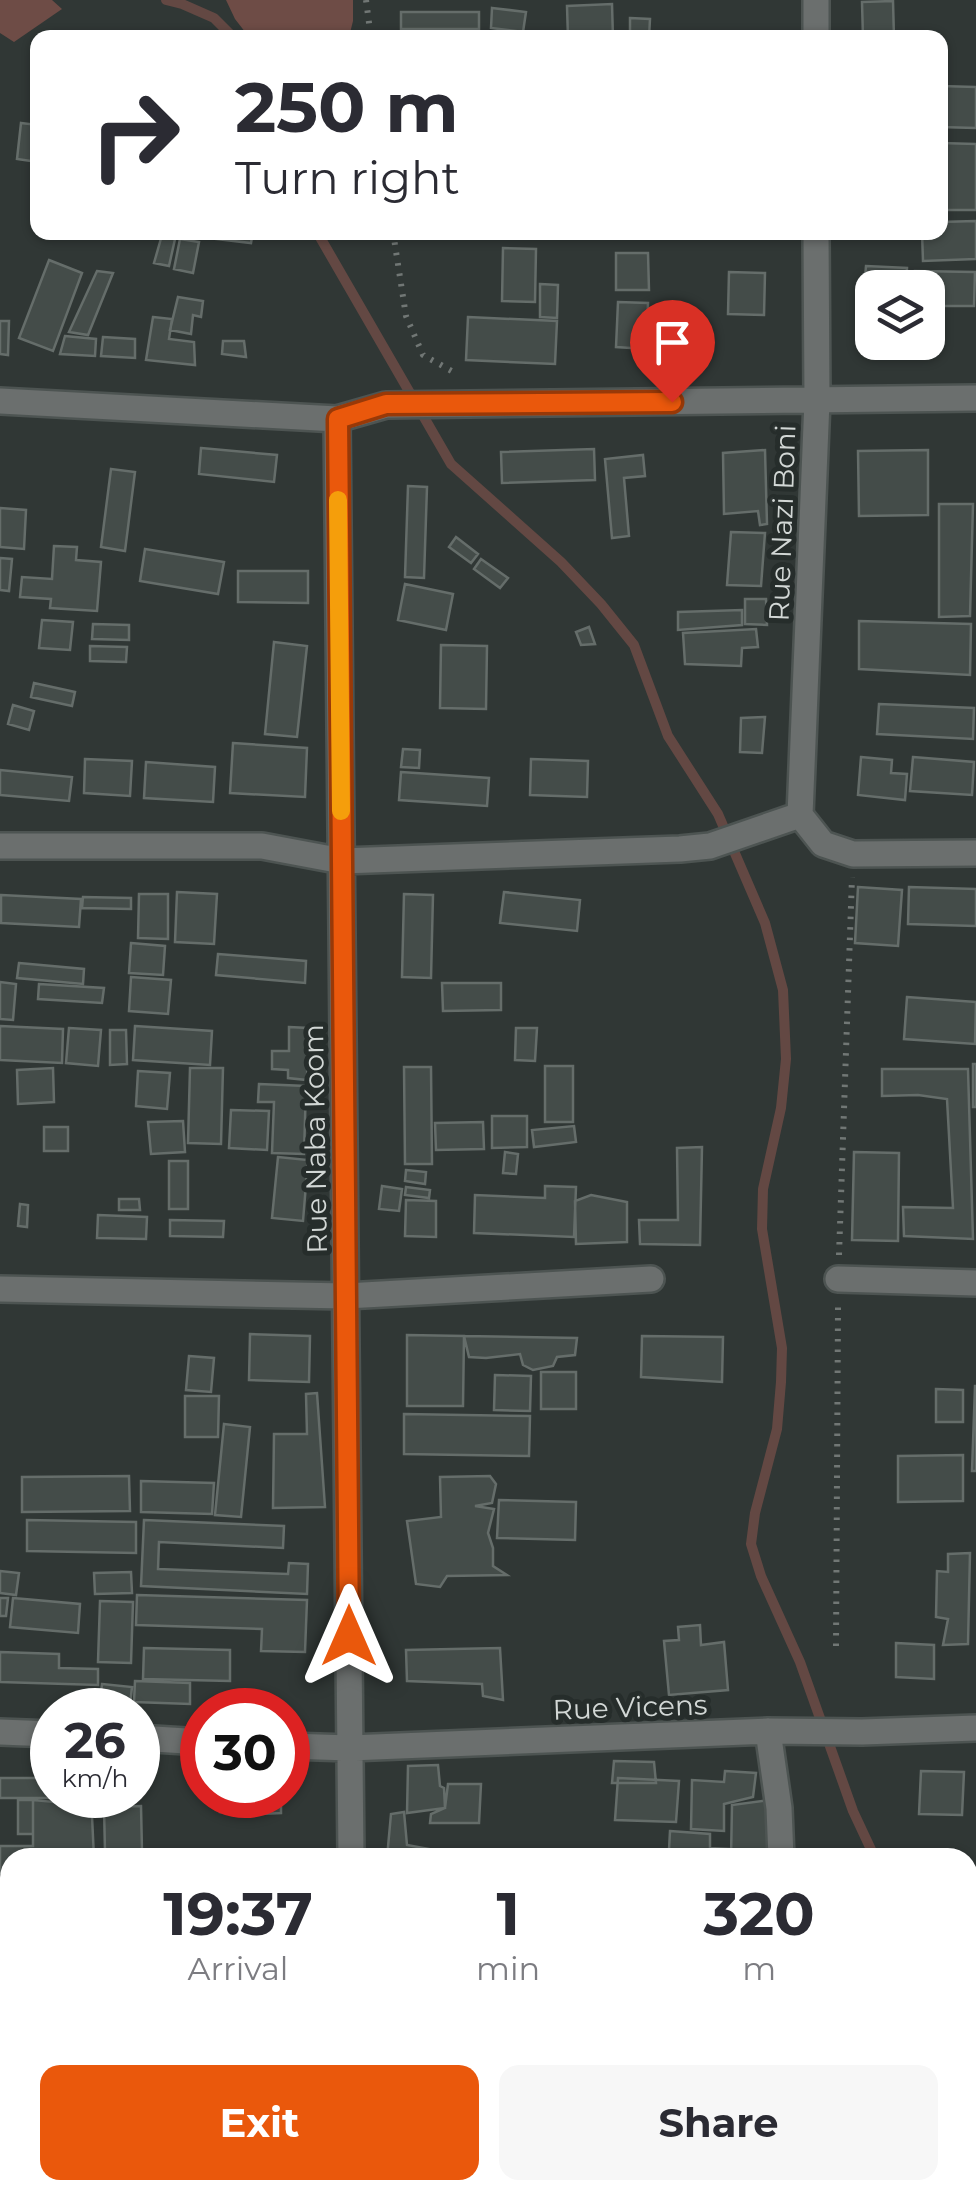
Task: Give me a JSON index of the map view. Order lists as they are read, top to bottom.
{
  "streets": {
    "street": ["Rue Nazi Boni", "Rue Naba Koom", "Rue Vicens"]
  },
  "crossings": [
    ["Rue Naba Koom", "Rue Vicens"]
  ],
  "page": {
    "turn": ["250 m", "Turn right"],
    "speed": "26 km/h",
    "limit": "30",
    "eta": [
      "19:37",
      "Arrival",
      "1",
      "min",
      "320",
      "m"
    ],
    "buttons": ["Exit", "Share"]
  }
}
